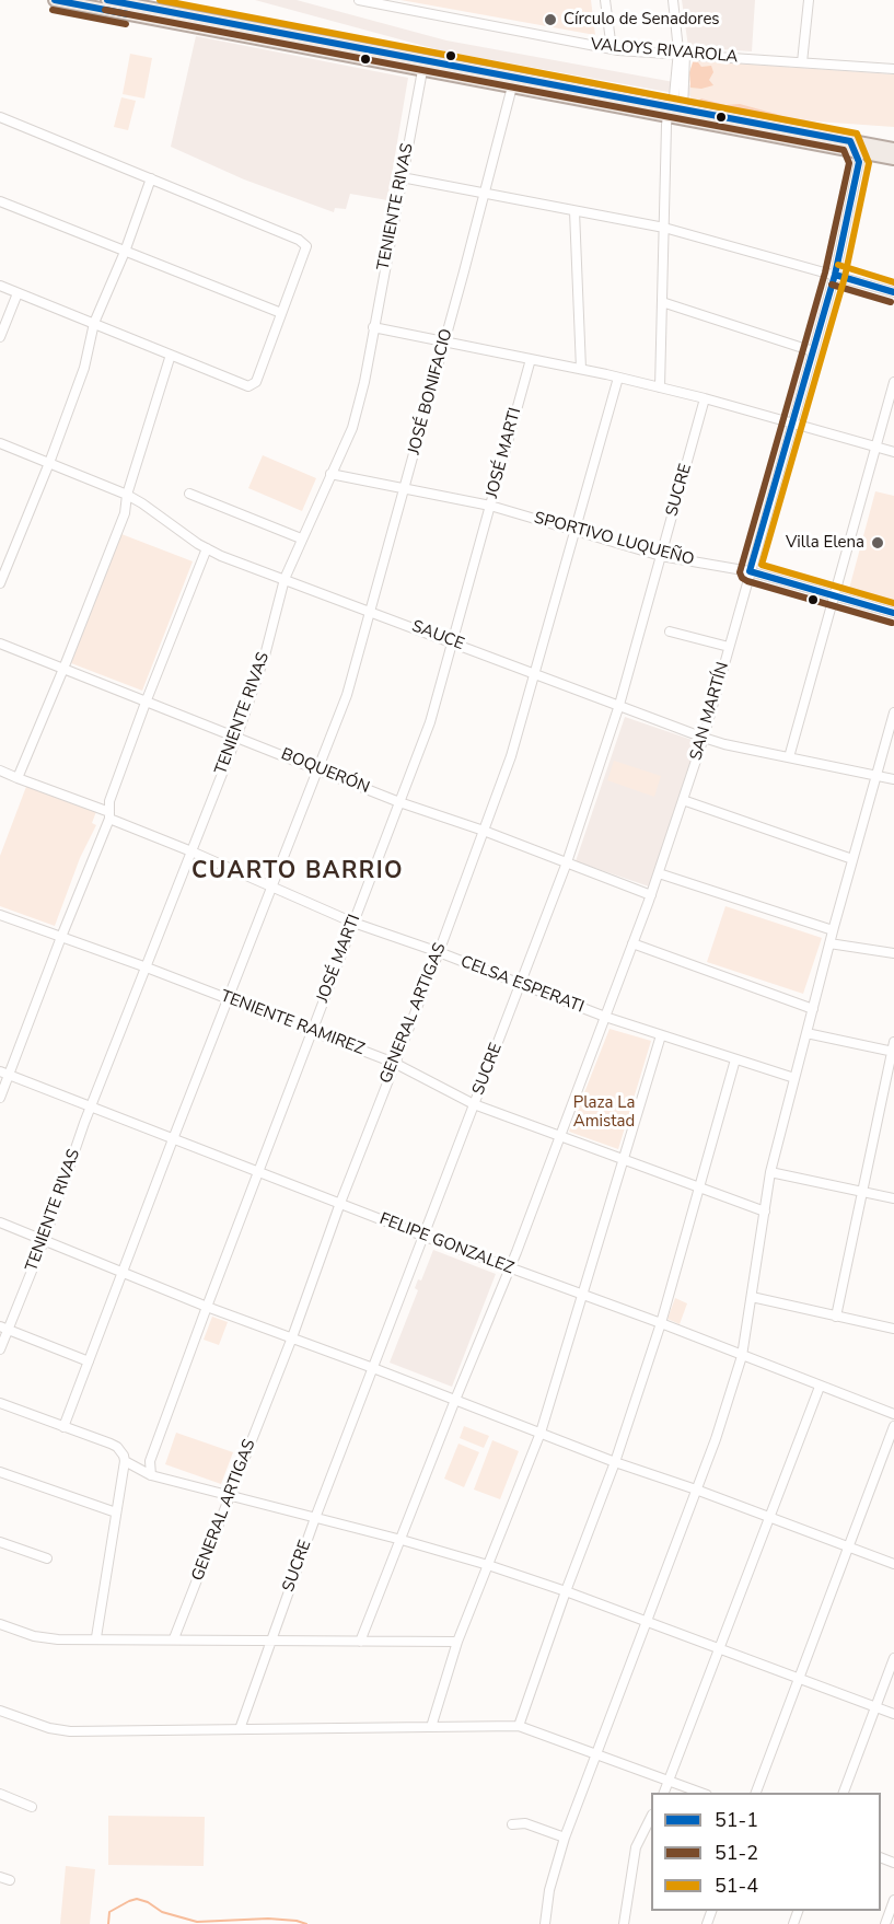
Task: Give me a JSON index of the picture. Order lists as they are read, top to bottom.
{
  "streets": {
    "street": [
      "VALOYS RIVAROLA",
      "TENIENTE RIVAS",
      "JOSÉ BONIFACIO",
      "JOSÉ MARTI",
      "SUCRE",
      "SPORTIVO LUQUEÑO",
      "SAUCE",
      "SAN MARTÍN",
      "BOQUERÓN",
      "CELSA ESPERATI",
      "GENERAL ARTIGAS",
      "TENIENTE RAMIREZ",
      "FELIPE GONZALEZ"
    ]
  },
  "crossings": [
    ["TENIENTE RIVAS", "SPORTIVO LUQUEÑO"],
    ["TENIENTE RIVAS", "SAUCE"],
    ["TENIENTE RIVAS", "BOQUERÓN"],
    ["TENIENTE RIVAS", "CELSA ESPERATI"],
    ["TENIENTE RIVAS", "TENIENTE RAMIREZ"],
    ["TENIENTE RIVAS", "FELIPE GONZALEZ"],
    ["JOSÉ BONIFACIO", "SPORTIVO LUQUEÑO"],
    ["JOSÉ BONIFACIO", "SAUCE"],
    ["JOSÉ BONIFACIO", "BOQUERÓN"],
    ["JOSÉ BONIFACIO", "CELSA ESPERATI"],
    ["JOSÉ BONIFACIO", "TENIENTE RAMIREZ"],
    ["JOSÉ BONIFACIO", "FELIPE GONZALEZ"],
    ["JOSÉ MARTI", "SPORTIVO LUQUEÑO"],
    ["JOSÉ MARTI", "SAUCE"],
    ["JOSÉ MARTI", "BOQUERÓN"],
    ["JOSÉ MARTI", "CELSA ESPERATI"],
    ["JOSÉ MARTI", "TENIENTE RAMIREZ"],
    ["JOSÉ MARTI", "FELIPE GONZALEZ"],
    ["SUCRE", "SPORTIVO LUQUEÑO"],
    ["SUCRE", "SAUCE"],
    ["SUCRE", "BOQUERÓN"],
    ["SUCRE", "CELSA ESPERATI"],
    ["SUCRE", "TENIENTE RAMIREZ"],
    ["SUCRE", "FELIPE GONZALEZ"],
    ["SPORTIVO LUQUEÑO", "SAN MARTÍN"],
    ["SPORTIVO LUQUEÑO", "GENERAL ARTIGAS"],
    ["SAUCE", "SAN MARTÍN"],
    ["SAUCE", "GENERAL ARTIGAS"],
    ["SAN MARTÍN", "BOQUERÓN"],
    ["SAN MARTÍN", "CELSA ESPERATI"],
    ["SAN MARTÍN", "TENIENTE RAMIREZ"],
    ["SAN MARTÍN", "FELIPE GONZALEZ"],
    ["BOQUERÓN", "GENERAL ARTIGAS"],
    ["CELSA ESPERATI", "GENERAL ARTIGAS"],
    ["GENERAL ARTIGAS", "TENIENTE RAMIREZ"],
    ["GENERAL ARTIGAS", "FELIPE GONZALEZ"]
  ],
  "districts": ["CUARTO BARRIO"],
  "parks": ["Plaza La Amistad"],
  "places": ["Círculo de Senadores", "Villa Elena"],
  "lines": ["transit line 51-1", "transit line 51-4", "transit line 51-2"],
  "legend": ["51-1", "51-2", "51-4"]
}
